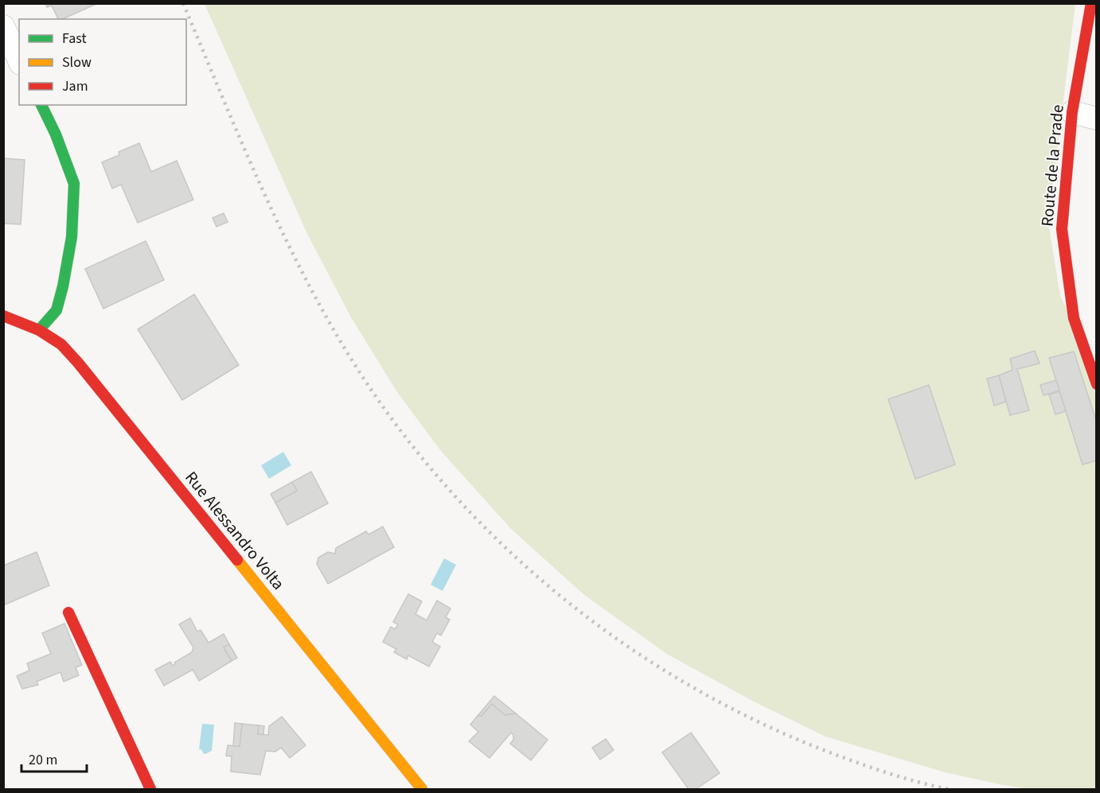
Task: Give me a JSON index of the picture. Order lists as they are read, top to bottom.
{
  "streets": {
    "street": ["Route de la Prade", "Rue Alessandro Volta"]
  },
  "legend": ["Fast", "Slow", "Jam"],
  "scale_bar": "20 m"
}
